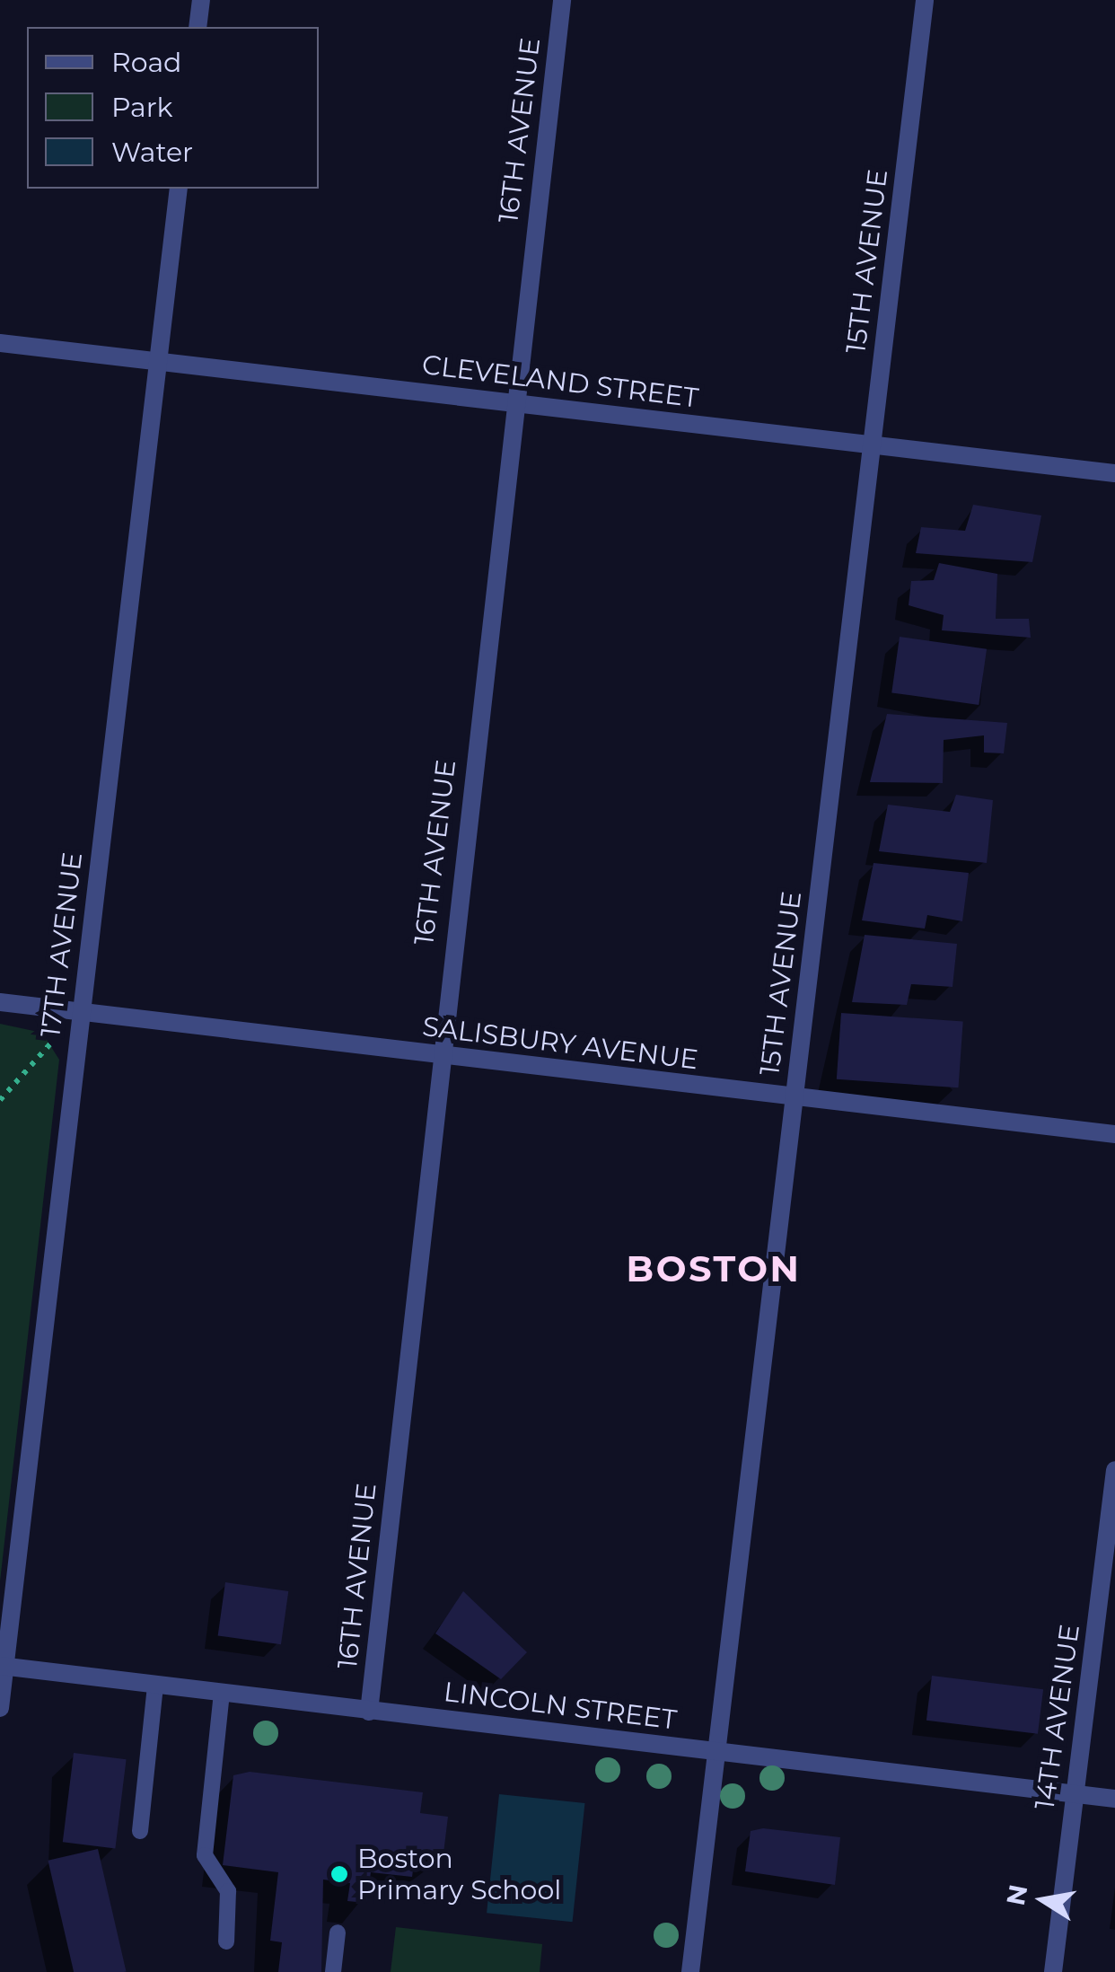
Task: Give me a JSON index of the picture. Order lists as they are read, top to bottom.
{
  "streets": {
    "street": [
      "16TH AVENUE",
      "15TH AVENUE",
      "CLEVELAND STREET",
      "17TH AVENUE",
      "SALISBURY AVENUE",
      "LINCOLN STREET",
      "14TH AVENUE"
    ]
  },
  "crossings": [
    ["16TH AVENUE", "CLEVELAND STREET"],
    ["16TH AVENUE", "SALISBURY AVENUE"],
    ["16TH AVENUE", "LINCOLN STREET"],
    ["15TH AVENUE", "CLEVELAND STREET"],
    ["15TH AVENUE", "SALISBURY AVENUE"],
    ["15TH AVENUE", "LINCOLN STREET"],
    ["CLEVELAND STREET", "17TH AVENUE"],
    ["17TH AVENUE", "SALISBURY AVENUE"],
    ["17TH AVENUE", "LINCOLN STREET"],
    ["LINCOLN STREET", "14TH AVENUE"]
  ],
  "districts": ["BOSTON"],
  "places": ["Boston Primary School"],
  "legend": ["Road", "Park", "Water"],
  "north": "left"
}
